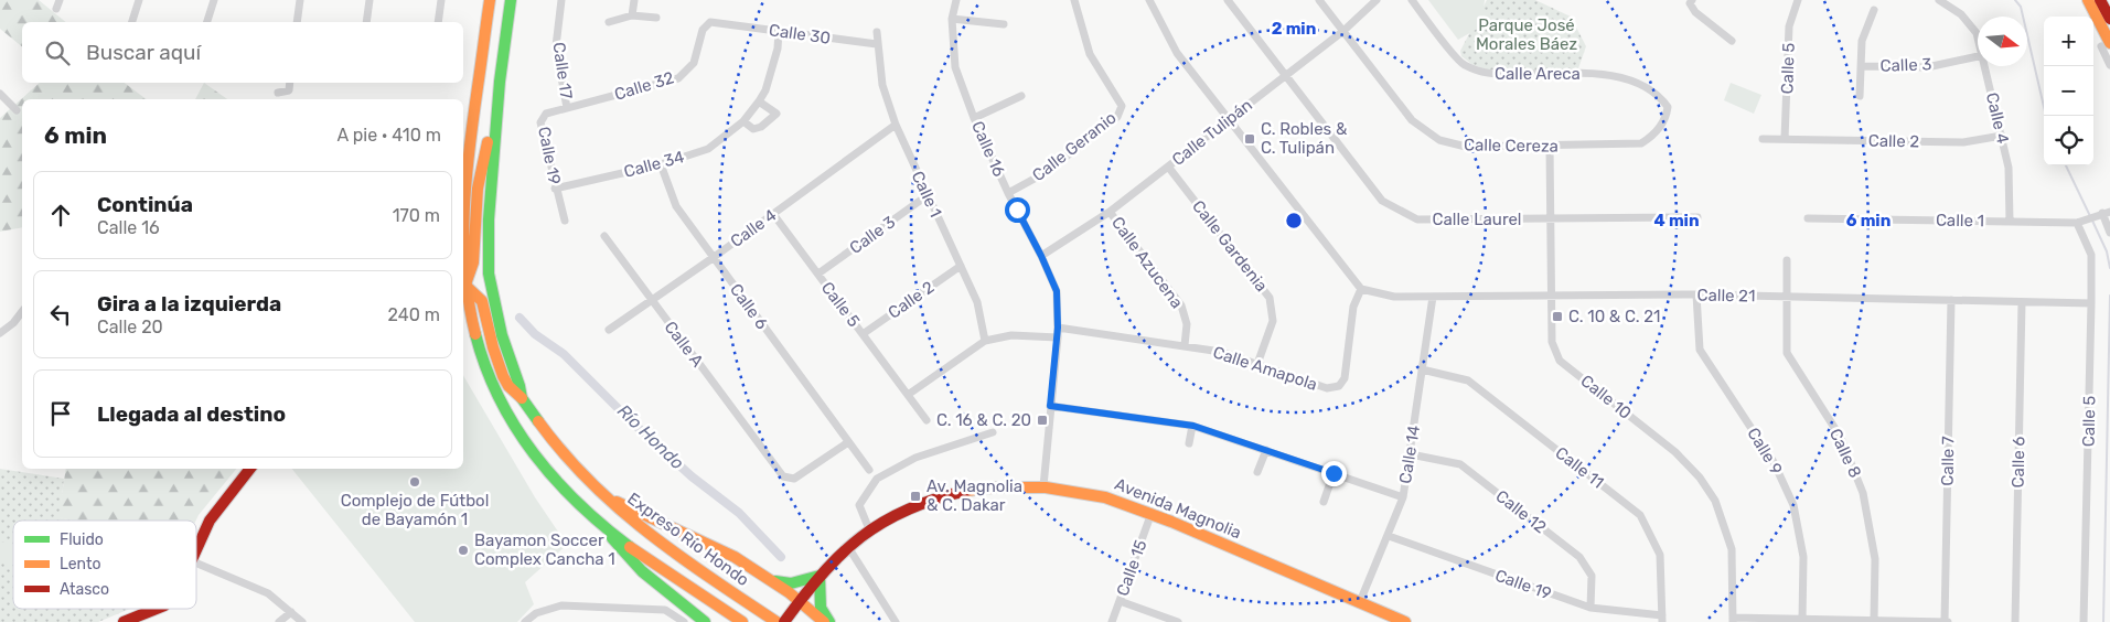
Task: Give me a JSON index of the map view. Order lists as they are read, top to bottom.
{
  "streets": {
    "main road": ["Avenida Magnolia", "Expreso Río Hondo"],
    "street": [
      "Calle 30",
      "Calle 3",
      "Calle 5",
      "Calle 17",
      "Calle Areca",
      "Calle 32",
      "Calle 4",
      "Calle Tulipán",
      "Calle 2",
      "Calle Cereza",
      "Calle Geranio",
      "Calle 16",
      "Calle 19",
      "Calle 34",
      "Calle 1",
      "Calle Laurel",
      "Calle Gardenia",
      "Calle Azucena",
      "Calle 21",
      "Calle 6",
      "Calle A",
      "Calle Amapola",
      "Calle 10",
      "Calle 9",
      "Calle 8",
      "Calle 14",
      "Calle 7",
      "Calle 11",
      "Calle 12",
      "Calle 15"
    ]
  },
  "crossings": [
    ["Calle 30", "Calle 32"],
    ["Calle 30", "Calle 34"],
    ["Calle 30", "Calle 1"],
    ["Calle 3", "Calle 5"],
    ["Calle 3", "Calle 1"],
    ["Calle 5", "Calle 4"],
    ["Calle 5", "Calle 2"],
    ["Calle 5", "Calle 1"],
    ["Calle 5", "Calle 21"],
    ["Calle 17", "Calle 32"],
    ["Calle 17", "Calle 19"],
    ["Calle Areca", "Calle Cereza"],
    ["Calle 32", "Calle 19"],
    ["Calle 4", "Calle 2"],
    ["Calle 4", "Calle 1"],
    ["Calle 4", "Calle 6"],
    ["Calle 4", "Calle A"],
    ["Calle Tulipán", "Calle Cereza"],
    ["Calle Tulipán", "Calle 16"],
    ["Calle Tulipán", "Calle Laurel"],
    ["Calle Tulipán", "Calle Gardenia"],
    ["Calle Tulipán", "Calle Azucena"],
    ["Calle 2", "Calle 1"],
    ["Calle Cereza", "Calle 10"],
    ["Calle Geranio", "Calle 16"],
    ["Calle 16", "Calle Amapola"],
    ["Calle 16", "Avenida Magnolia"],
    ["Calle 19", "Calle 34"],
    ["Calle 19", "Calle 14"],
    ["Calle 19", "Calle 11"],
    ["Calle 19", "Calle 12"],
    ["Calle 34", "Calle 6"],
    ["Calle Laurel", "Calle 10"],
    ["Calle Gardenia", "Calle Amapola"],
    ["Calle Azucena", "Calle Amapola"],
    ["Calle 21", "Calle 6"],
    ["Calle 21", "Calle Amapola"],
    ["Calle 21", "Calle 10"],
    ["Calle 21", "Calle 9"],
    ["Calle 21", "Calle 8"],
    ["Calle 21", "Calle 14"],
    ["Calle 21", "Calle 7"],
    ["Calle 6", "Calle A"],
    ["Calle 14", "Calle 11"],
    ["Calle 14", "Avenida Magnolia"],
    ["Calle 14", "Calle 12"],
    ["Avenida Magnolia", "Calle 15"]
  ],
  "water": ["Río Hondo"],
  "parks": ["Parque José Morales Báez"],
  "places": {
    "transit": [
      "C. Robles & C. Tulipán",
      "C. 10 & C. 21",
      "C. 16 & C. 20",
      "Av. Magnolia & C. Dakar"
    ],
    "other": ["Complejo de Fútbol de Bayamón 1", "Bayamon Soccer Complex Cancha 1"]
  },
  "legend": ["Fluido", "Lento", "Atasco"],
  "north": "right",
  "page": {
    "map_buttons": ["+", "−"],
    "search": "Buscar aquí",
    "heading": ["6 min", "A pie · 410 m"],
    "list": [
      ["Continúa", "Calle 16", "170 m"],
      ["Gira a la izquierda", "Calle 20", "240 m"],
      "Llegada al destino"
    ]
  },
  "rings": ["2 min", "4 min", "6 min"]
}
